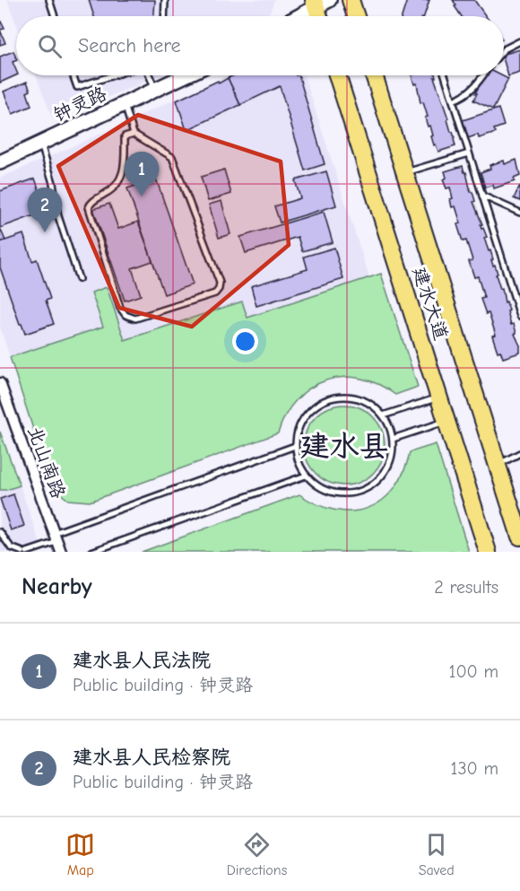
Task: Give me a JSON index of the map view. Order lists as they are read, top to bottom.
{
  "streets": {
    "main road": ["建水大道"],
    "street": ["钟灵路", "北山南路"]
  },
  "districts": ["建水县"],
  "page": {
    "search": "Search here",
    "pins": ["1", "2"],
    "heading": ["Nearby", "2 results"],
    "list": [
      {
        "mark": "1",
        "name": "建水县人民法院",
        "note": "Public building · 钟灵路",
        "value": "100 m"
      },
      {
        "mark": "2",
        "name": "建水县人民检察院",
        "note": "Public building · 钟灵路",
        "value": "130 m"
      }
    ],
    "nav": ["Map", "Directions", "Saved"]
  }
}
